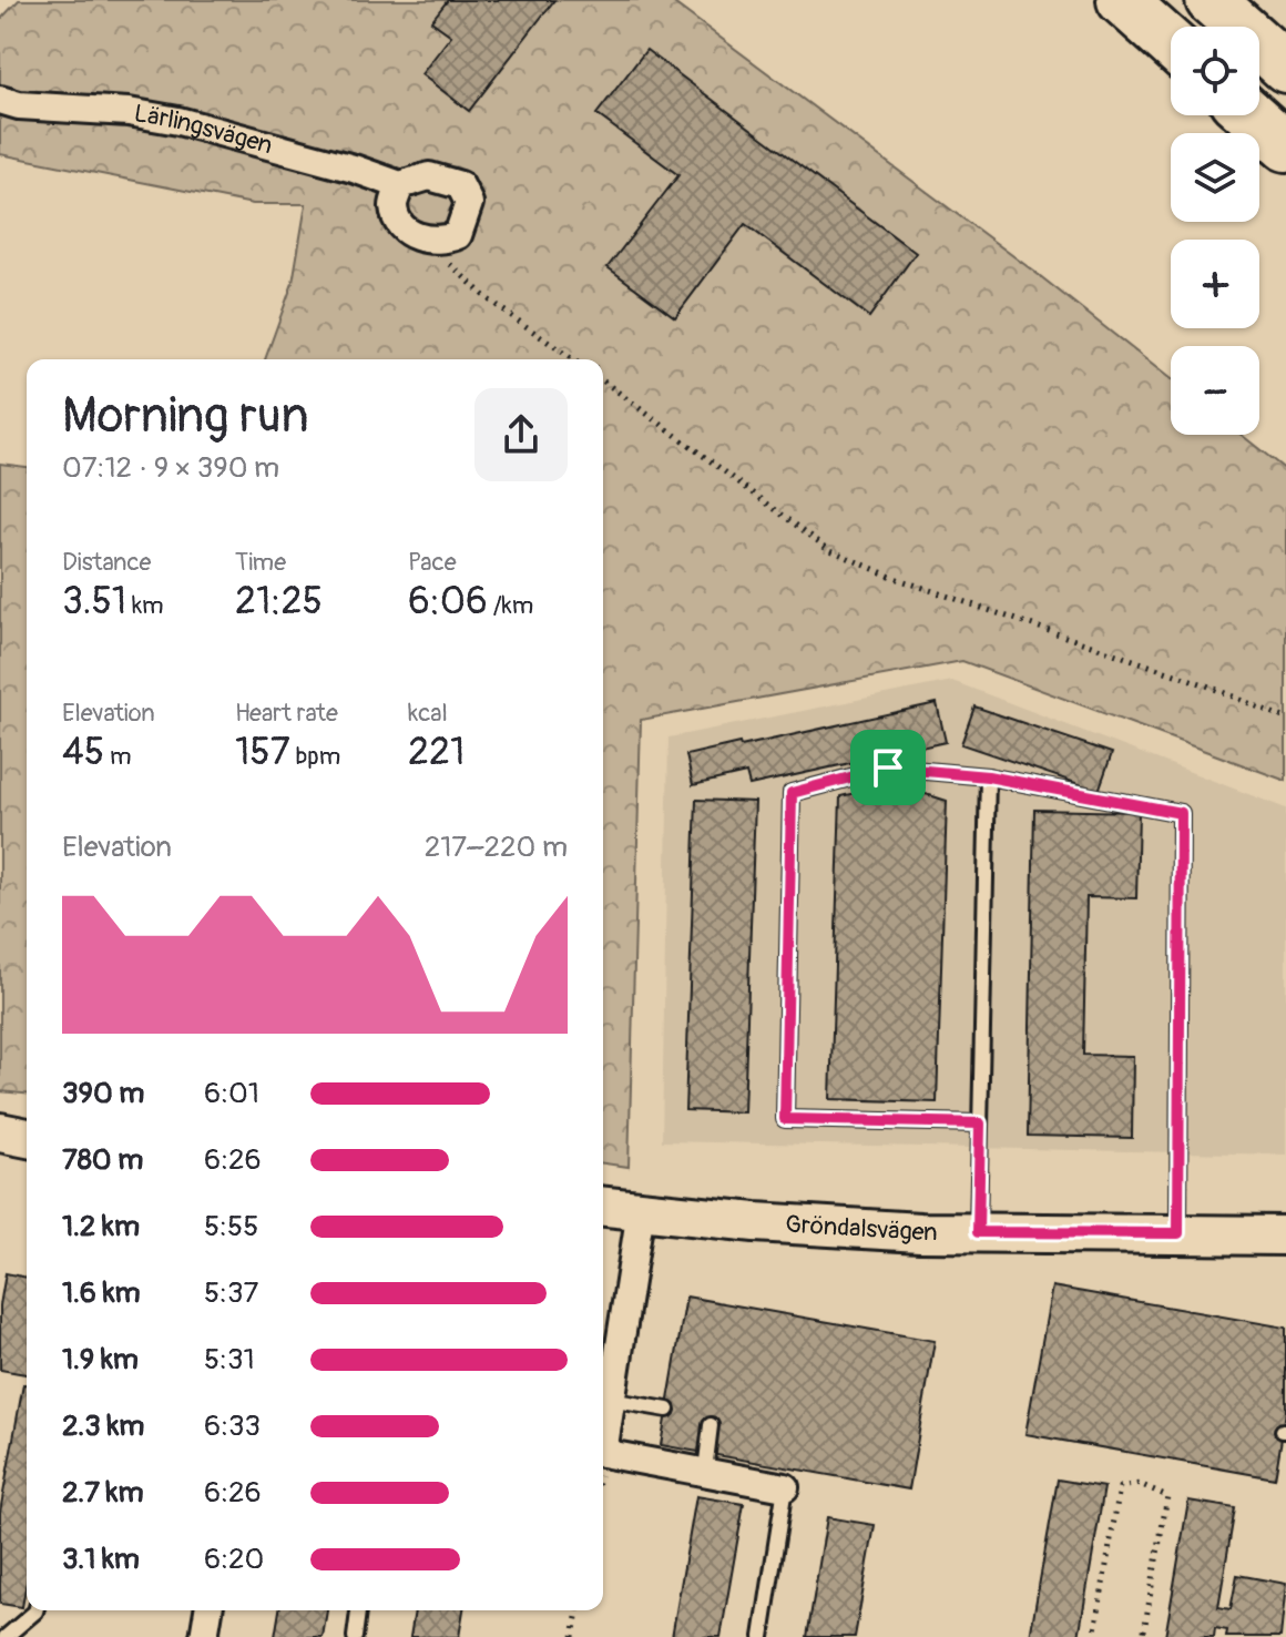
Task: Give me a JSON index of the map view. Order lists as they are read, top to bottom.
{
  "streets": {
    "street": ["Lärlingsvägen", "Gröndalsvägen"]
  },
  "page": {
    "map_buttons": ["+", "−"],
    "heading": ["Morning run", "07:12 · 9 × 390 m"],
    "stats": [
      ["Distance", "3.51 km"],
      ["Time", "21:25"],
      ["Pace", "6:06 /km"],
      ["Elevation", "45 m"],
      ["Heart rate", "157 bpm"],
      ["kcal", "221"]
    ],
    "chart": ["Elevation", "217–220 m"],
    "list": [
      {
        "name": "390 m",
        "note": "6:01"
      },
      {
        "name": "780 m",
        "note": "6:26"
      },
      {
        "name": "1.2 km",
        "note": "5:55"
      },
      {
        "name": "1.6 km",
        "note": "5:37"
      },
      {
        "name": "1.9 km",
        "note": "5:31"
      },
      {
        "name": "2.3 km",
        "note": "6:33"
      },
      {
        "name": "2.7 km",
        "note": "6:26"
      },
      {
        "name": "3.1 km",
        "note": "6:20"
      }
    ]
  }
}
